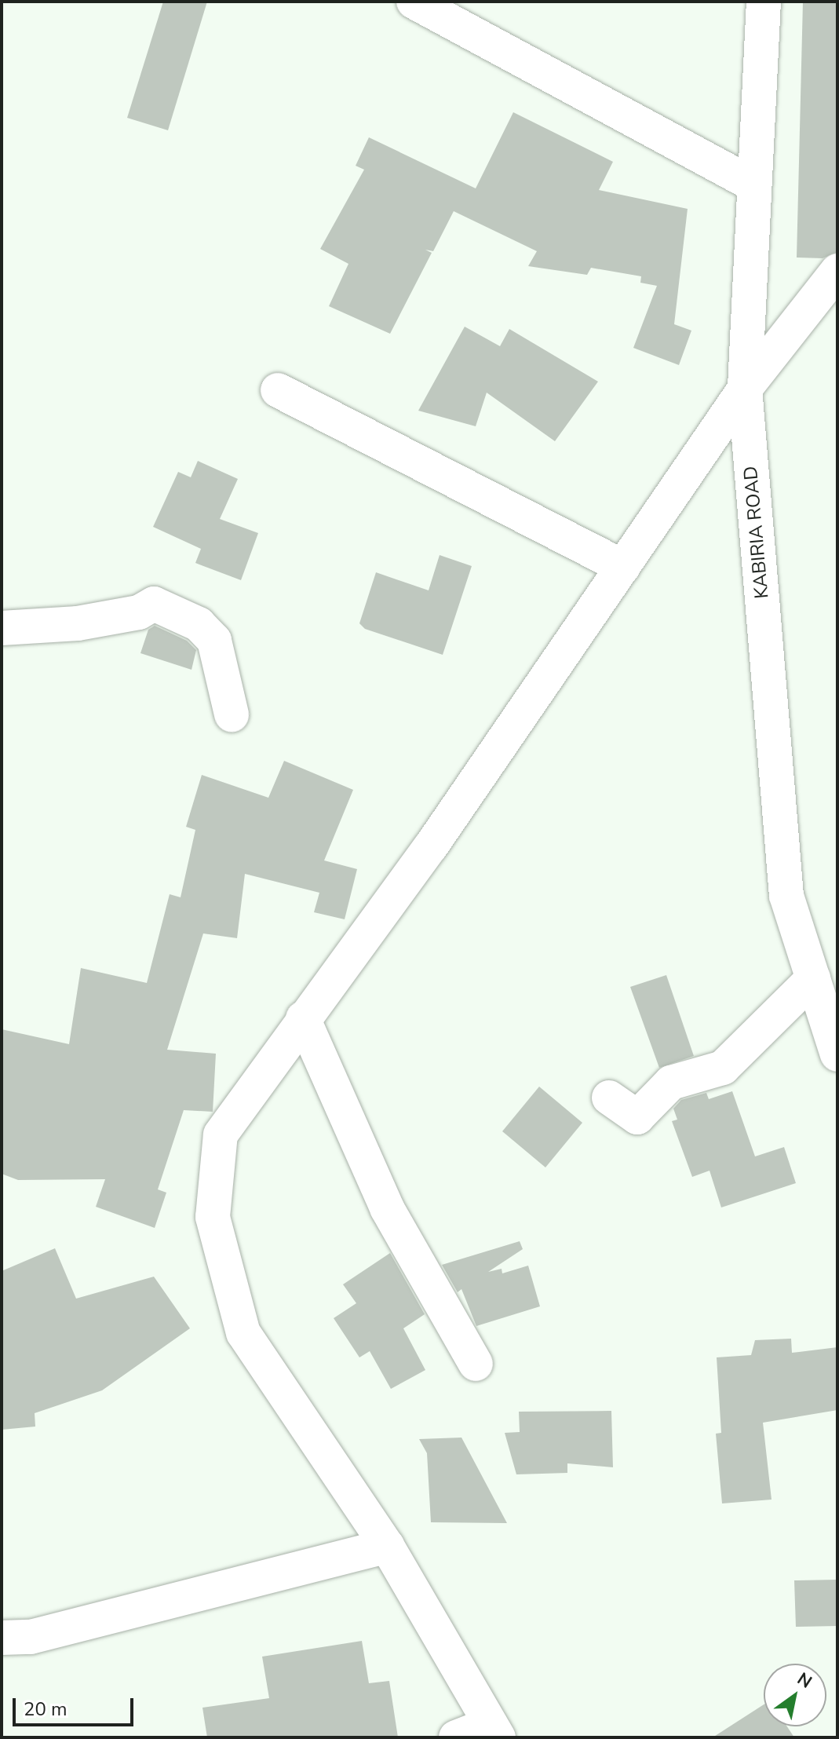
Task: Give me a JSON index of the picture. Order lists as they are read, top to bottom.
{
  "streets": {
    "main road": ["KABIRIA ROAD"]
  },
  "scale_bar": "20 m",
  "north": "top right"
}
